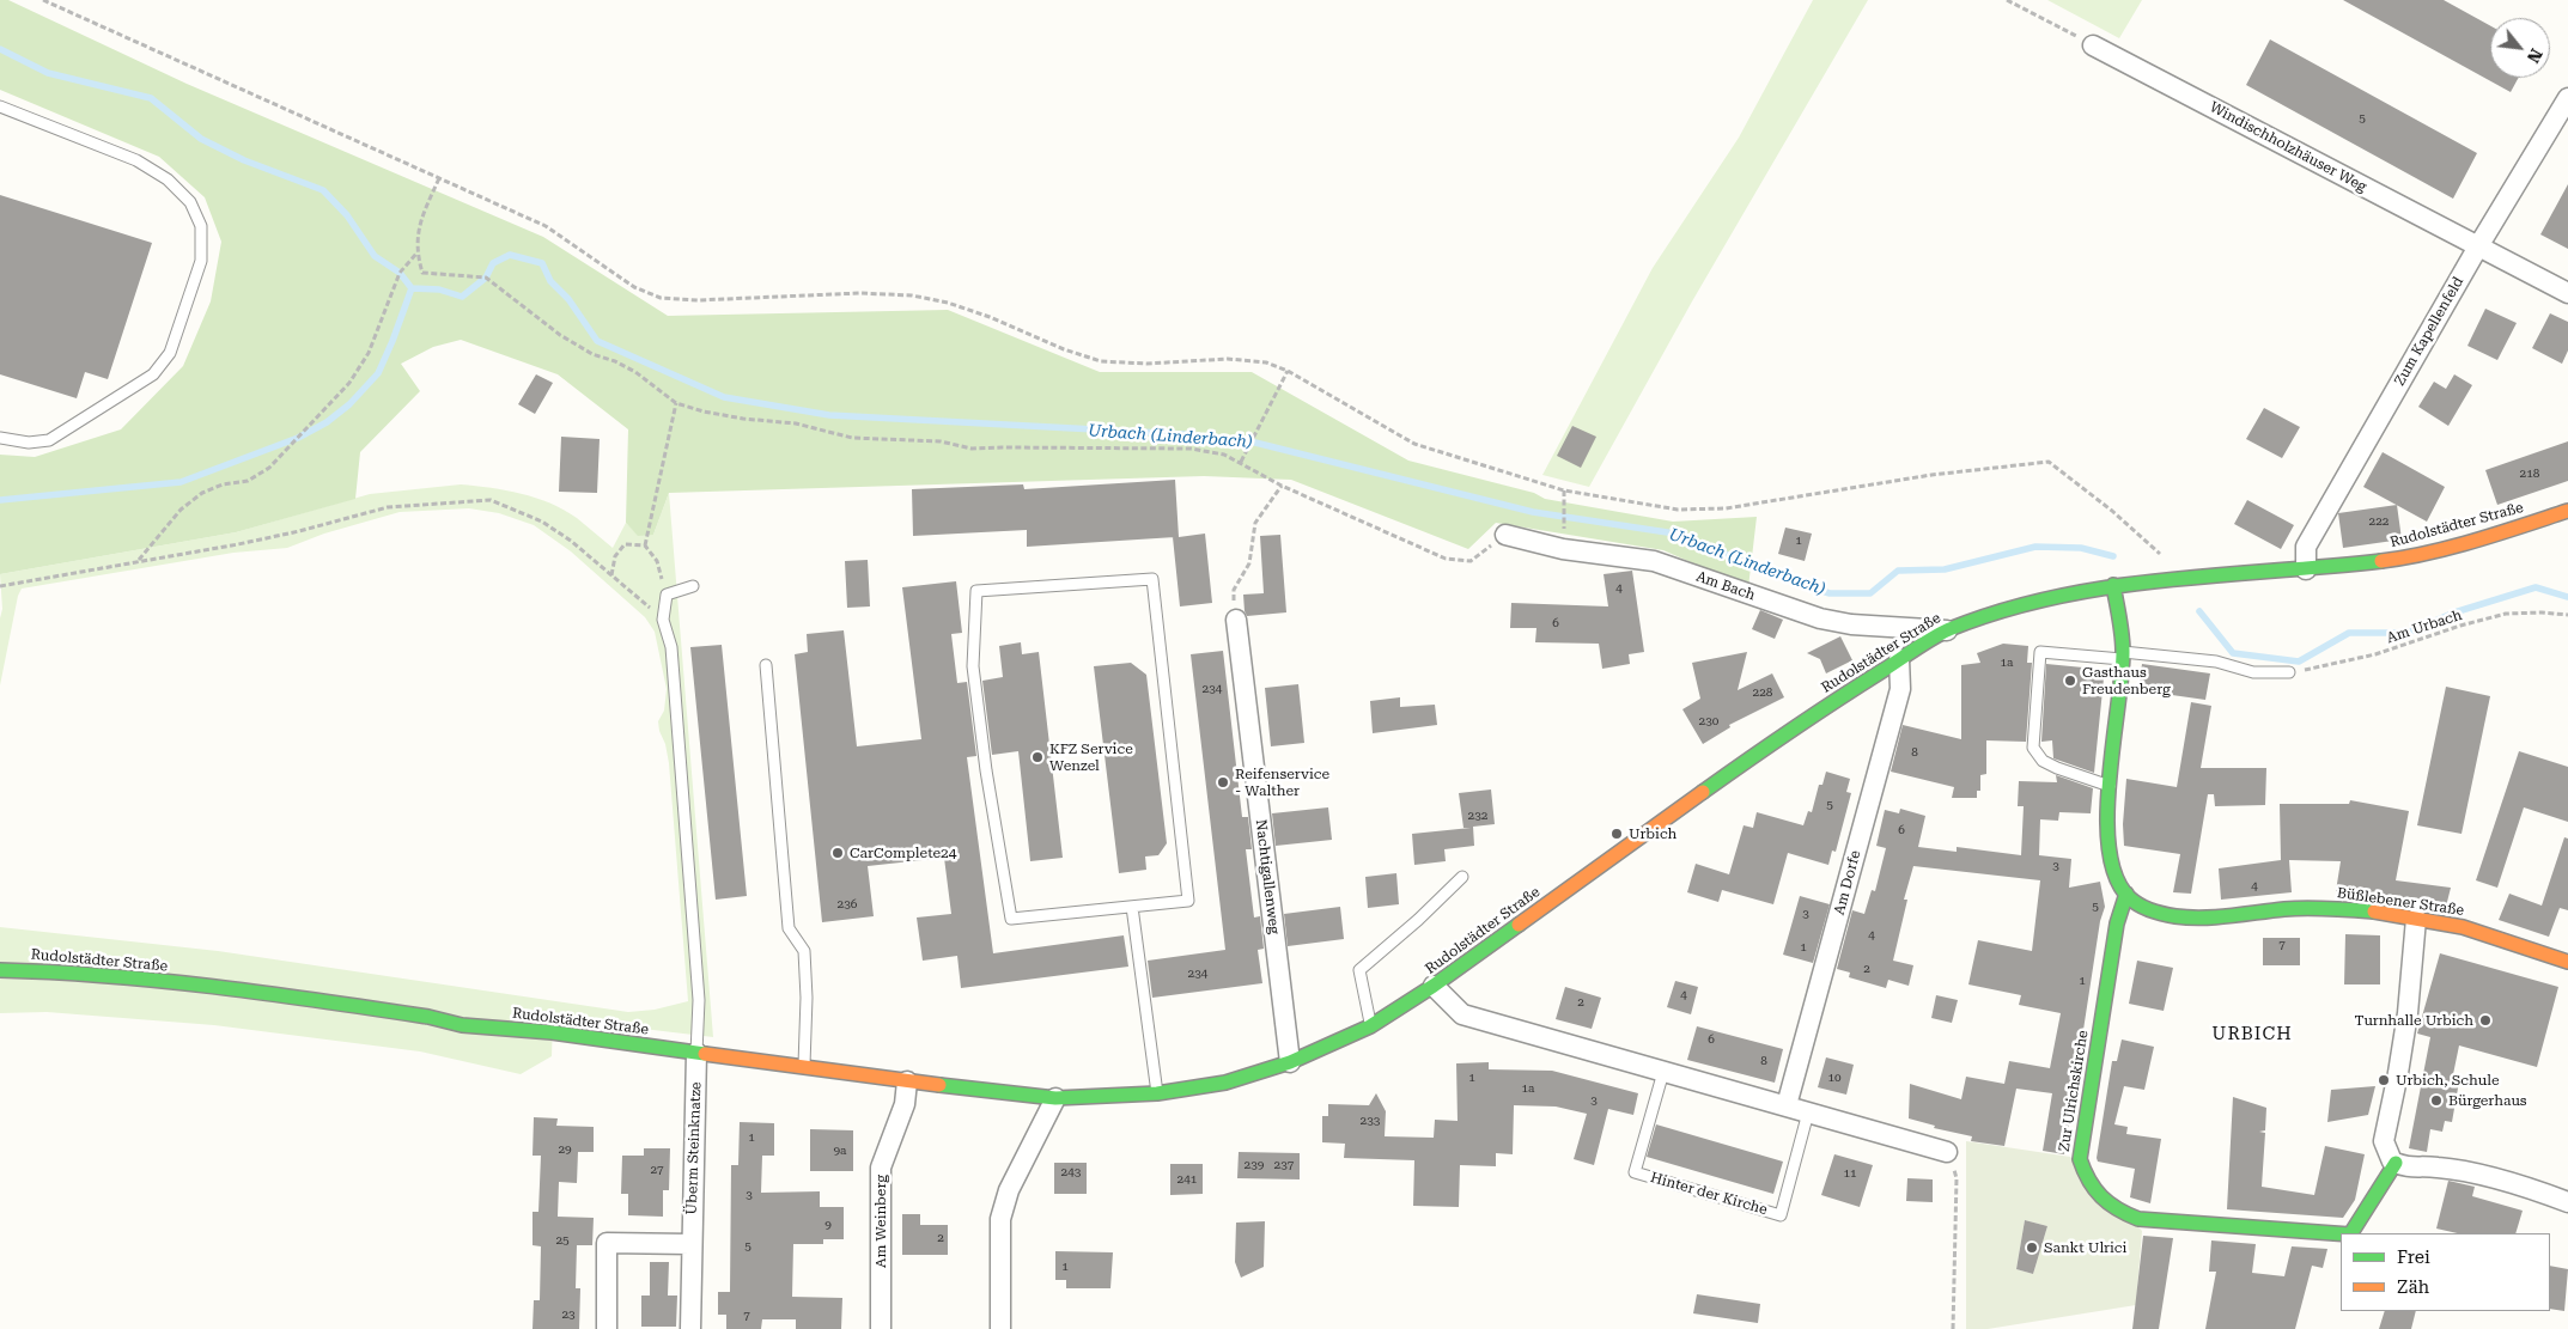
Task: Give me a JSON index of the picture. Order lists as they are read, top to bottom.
{
  "streets": {
    "street": [
      "Windischholzhäuser Weg",
      "Zum Kapellenfeld",
      "Rudolstädter Straße",
      "Am Bach",
      "Nachtigallenweg",
      "Am Dorfe",
      "Büßlebener Straße",
      "Zur Ulrichskirche",
      "Überm Steinknatze",
      "Am Weinberg"
    ],
    "lane": ["Hinter der Kirche"],
    "path": ["Am Urbach"]
  },
  "crossings": [
    ["Windischholzhäuser Weg", "Zum Kapellenfeld"],
    ["Zum Kapellenfeld", "Rudolstädter Straße"],
    ["Rudolstädter Straße", "Am Bach"],
    ["Rudolstädter Straße", "Nachtigallenweg"],
    ["Rudolstädter Straße", "Am Dorfe"],
    ["Rudolstädter Straße", "Überm Steinknatze"],
    ["Rudolstädter Straße", "Am Weinberg"],
    ["Büßlebener Straße", "Zur Ulrichskirche"]
  ],
  "districts": ["URBICH"],
  "water": ["Urbach (Linderbach)"],
  "places": [
    "Gasthaus Freudenberg",
    "KFZ Service Wenzel",
    "Reifenservice - Walther",
    "Urbich",
    "CarComplete24",
    "Turnhalle Urbich",
    "Urbich, Schule",
    "Bürgerhaus",
    "Sankt Ulrici"
  ],
  "house_numbers": [
    "5",
    "218",
    "222",
    "1",
    "4",
    "6",
    "1a",
    "234",
    "228",
    "230",
    "8",
    "5",
    "232",
    "6",
    "3",
    "4",
    "236",
    "5",
    "3",
    "4",
    "7",
    "1",
    "2",
    "234",
    "1",
    "4",
    "2",
    "6",
    "8",
    "1",
    "10",
    "1a",
    "3",
    "233",
    "1",
    "29",
    "9a",
    "239",
    "237",
    "27",
    "243",
    "11",
    "241",
    "3",
    "9",
    "2",
    "25",
    "5",
    "1",
    "23",
    "7"
  ],
  "legend": ["Frei", "Zäh"],
  "north": "bottom right"
}
